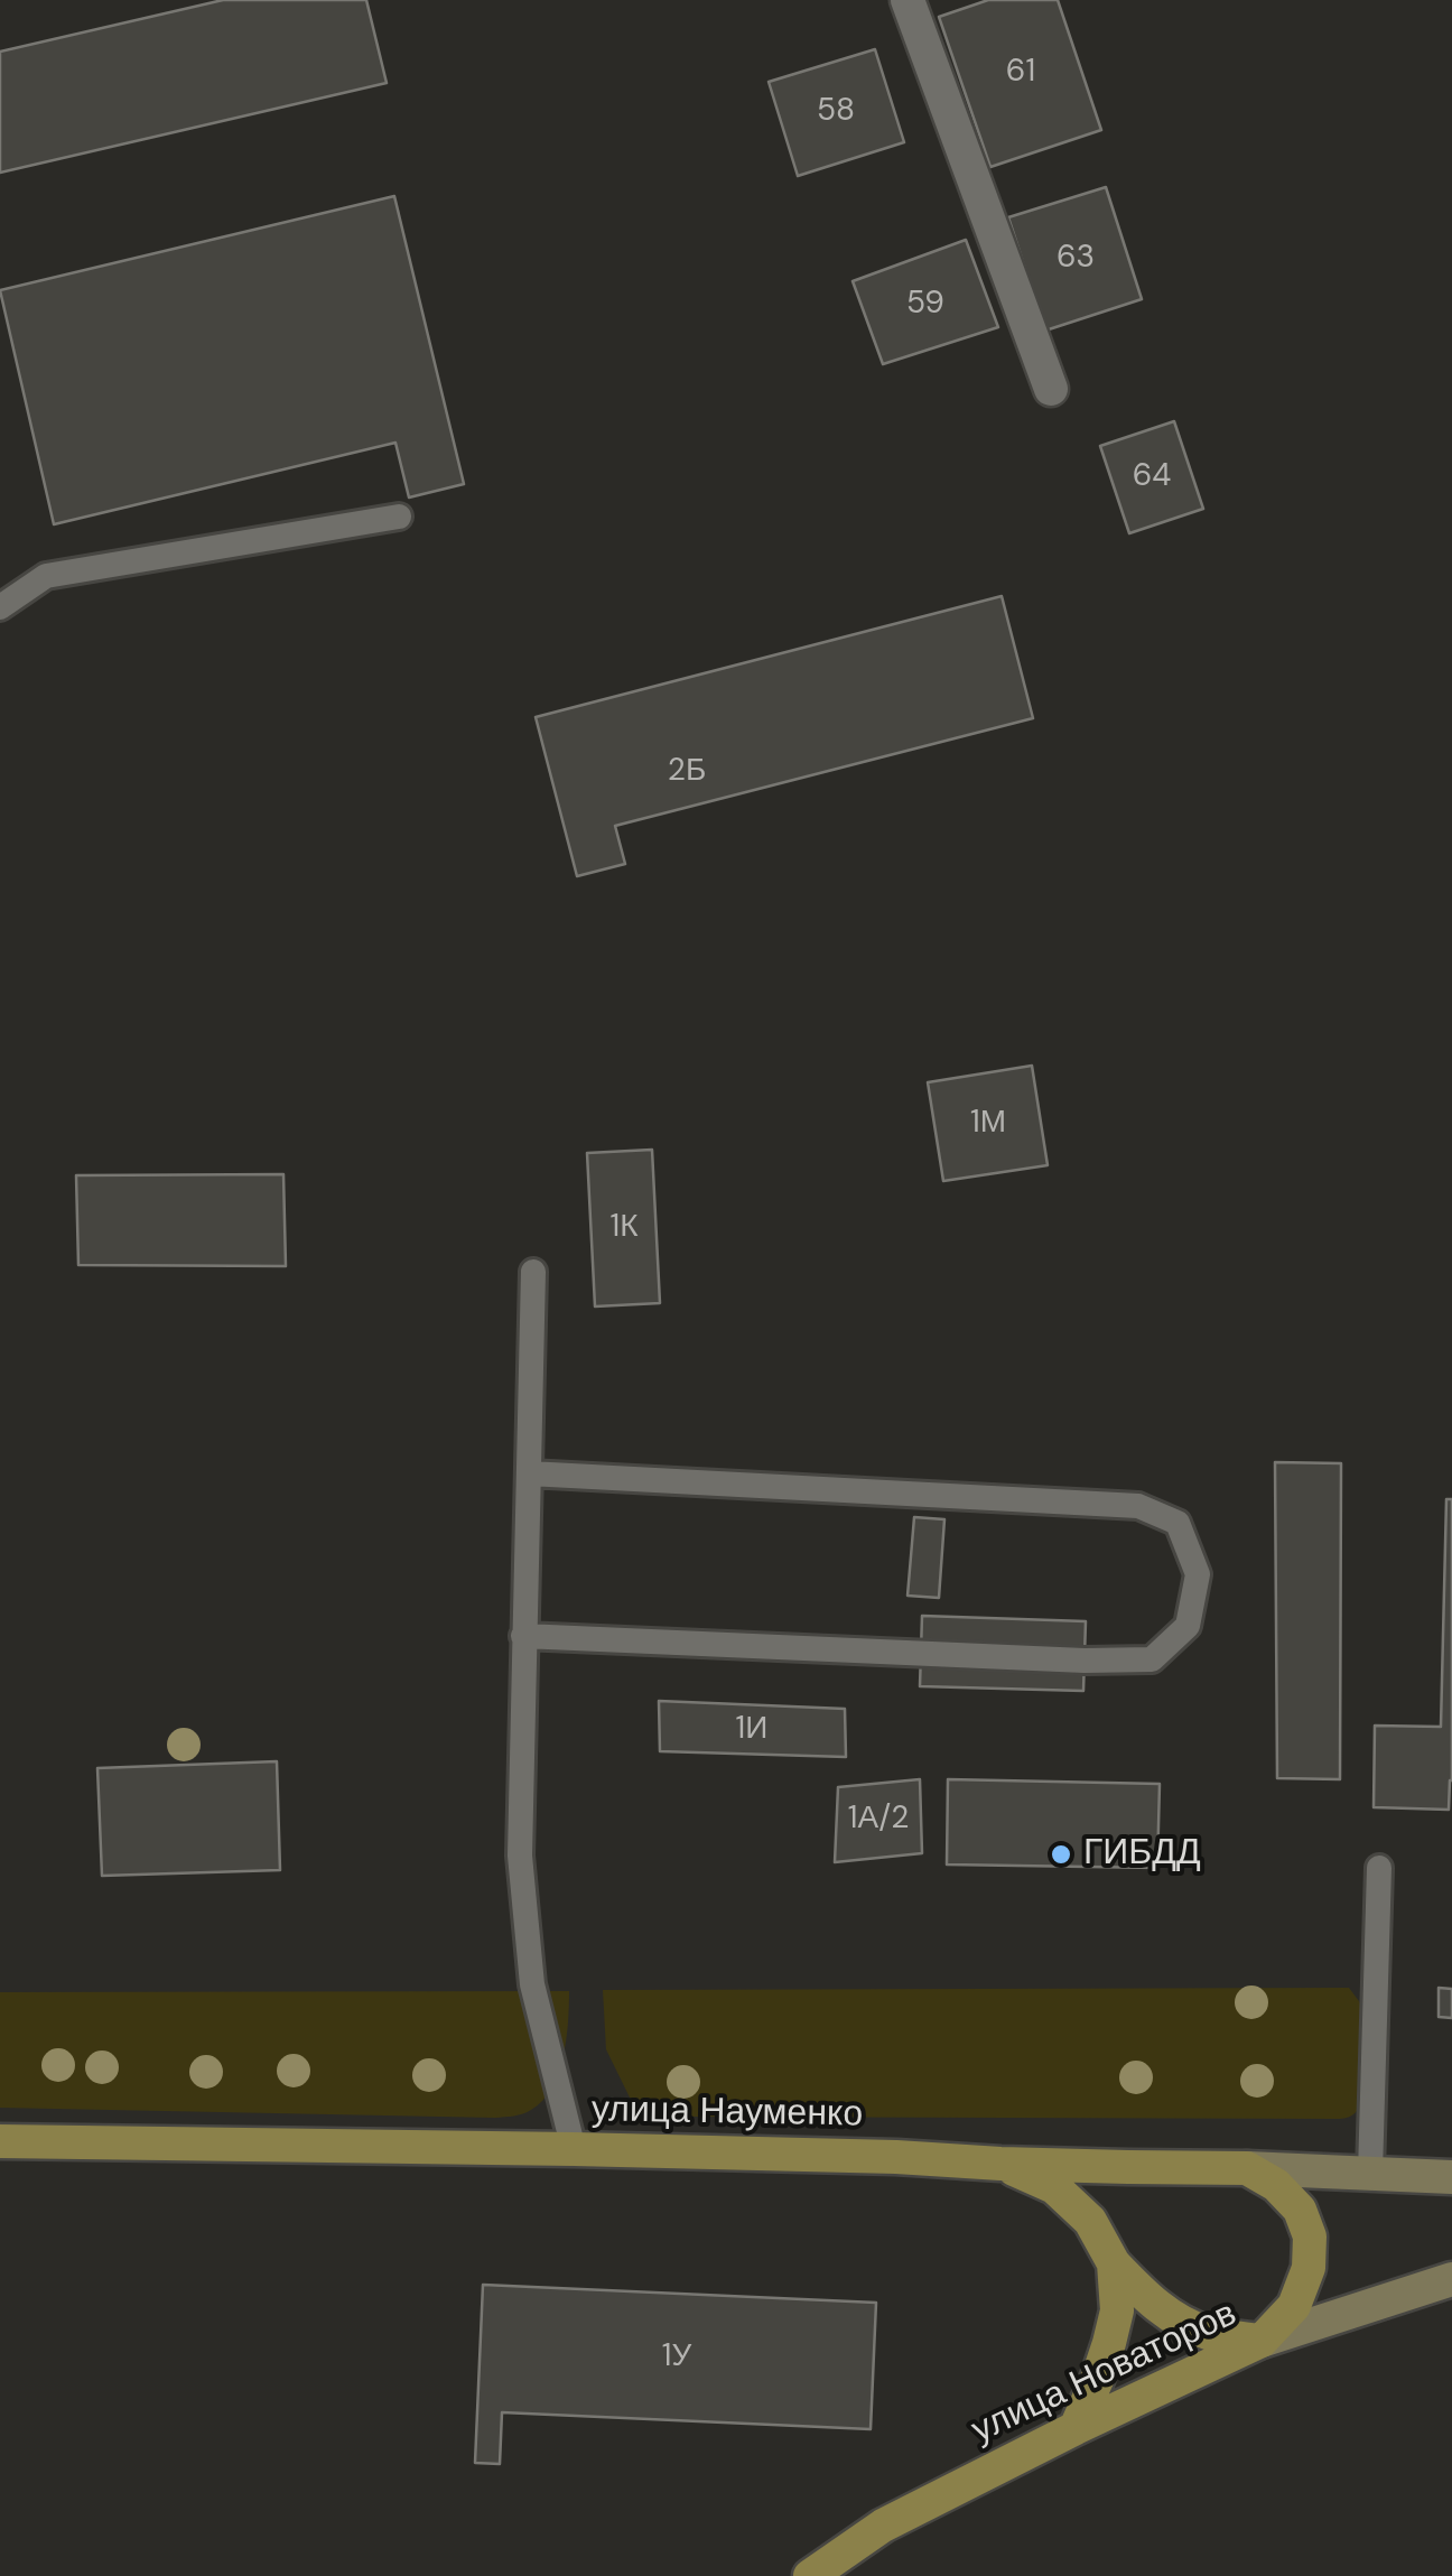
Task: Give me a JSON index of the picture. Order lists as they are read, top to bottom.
{
  "streets": {
    "main road": ["улица Науменко", "улица Новаторов"]
  },
  "crossings": [
    ["улица Науменко", "улица Новаторов"]
  ],
  "places": ["ГИБДД"],
  "house_numbers": [
    "61",
    "58",
    "63",
    "59",
    "64",
    "2Б",
    "1М",
    "1К",
    "1И",
    "1А/2",
    "1У"
  ]
}
